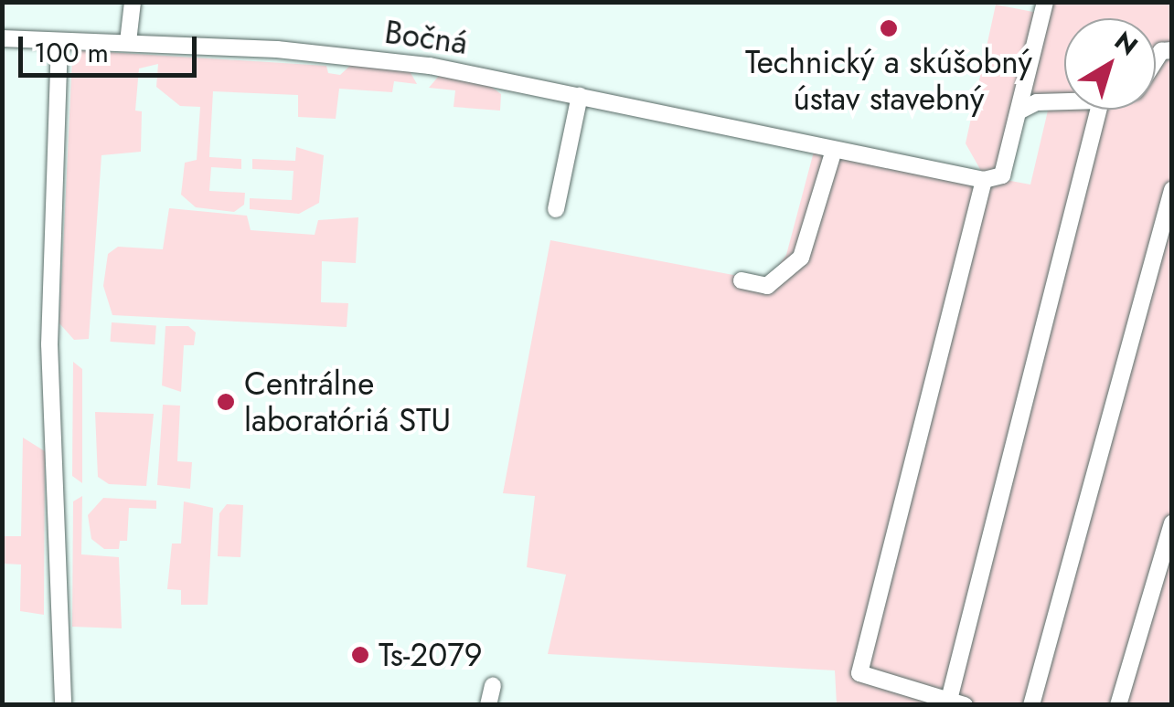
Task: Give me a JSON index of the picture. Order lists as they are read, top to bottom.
{
  "streets": {
    "street": ["Bočná"]
  },
  "places": ["Technický a skúšobný ústav stavebný", "Centrálne laboratóriá STU", "Ts-2079"],
  "scale_bar": "100 m",
  "north": "top right"
}
